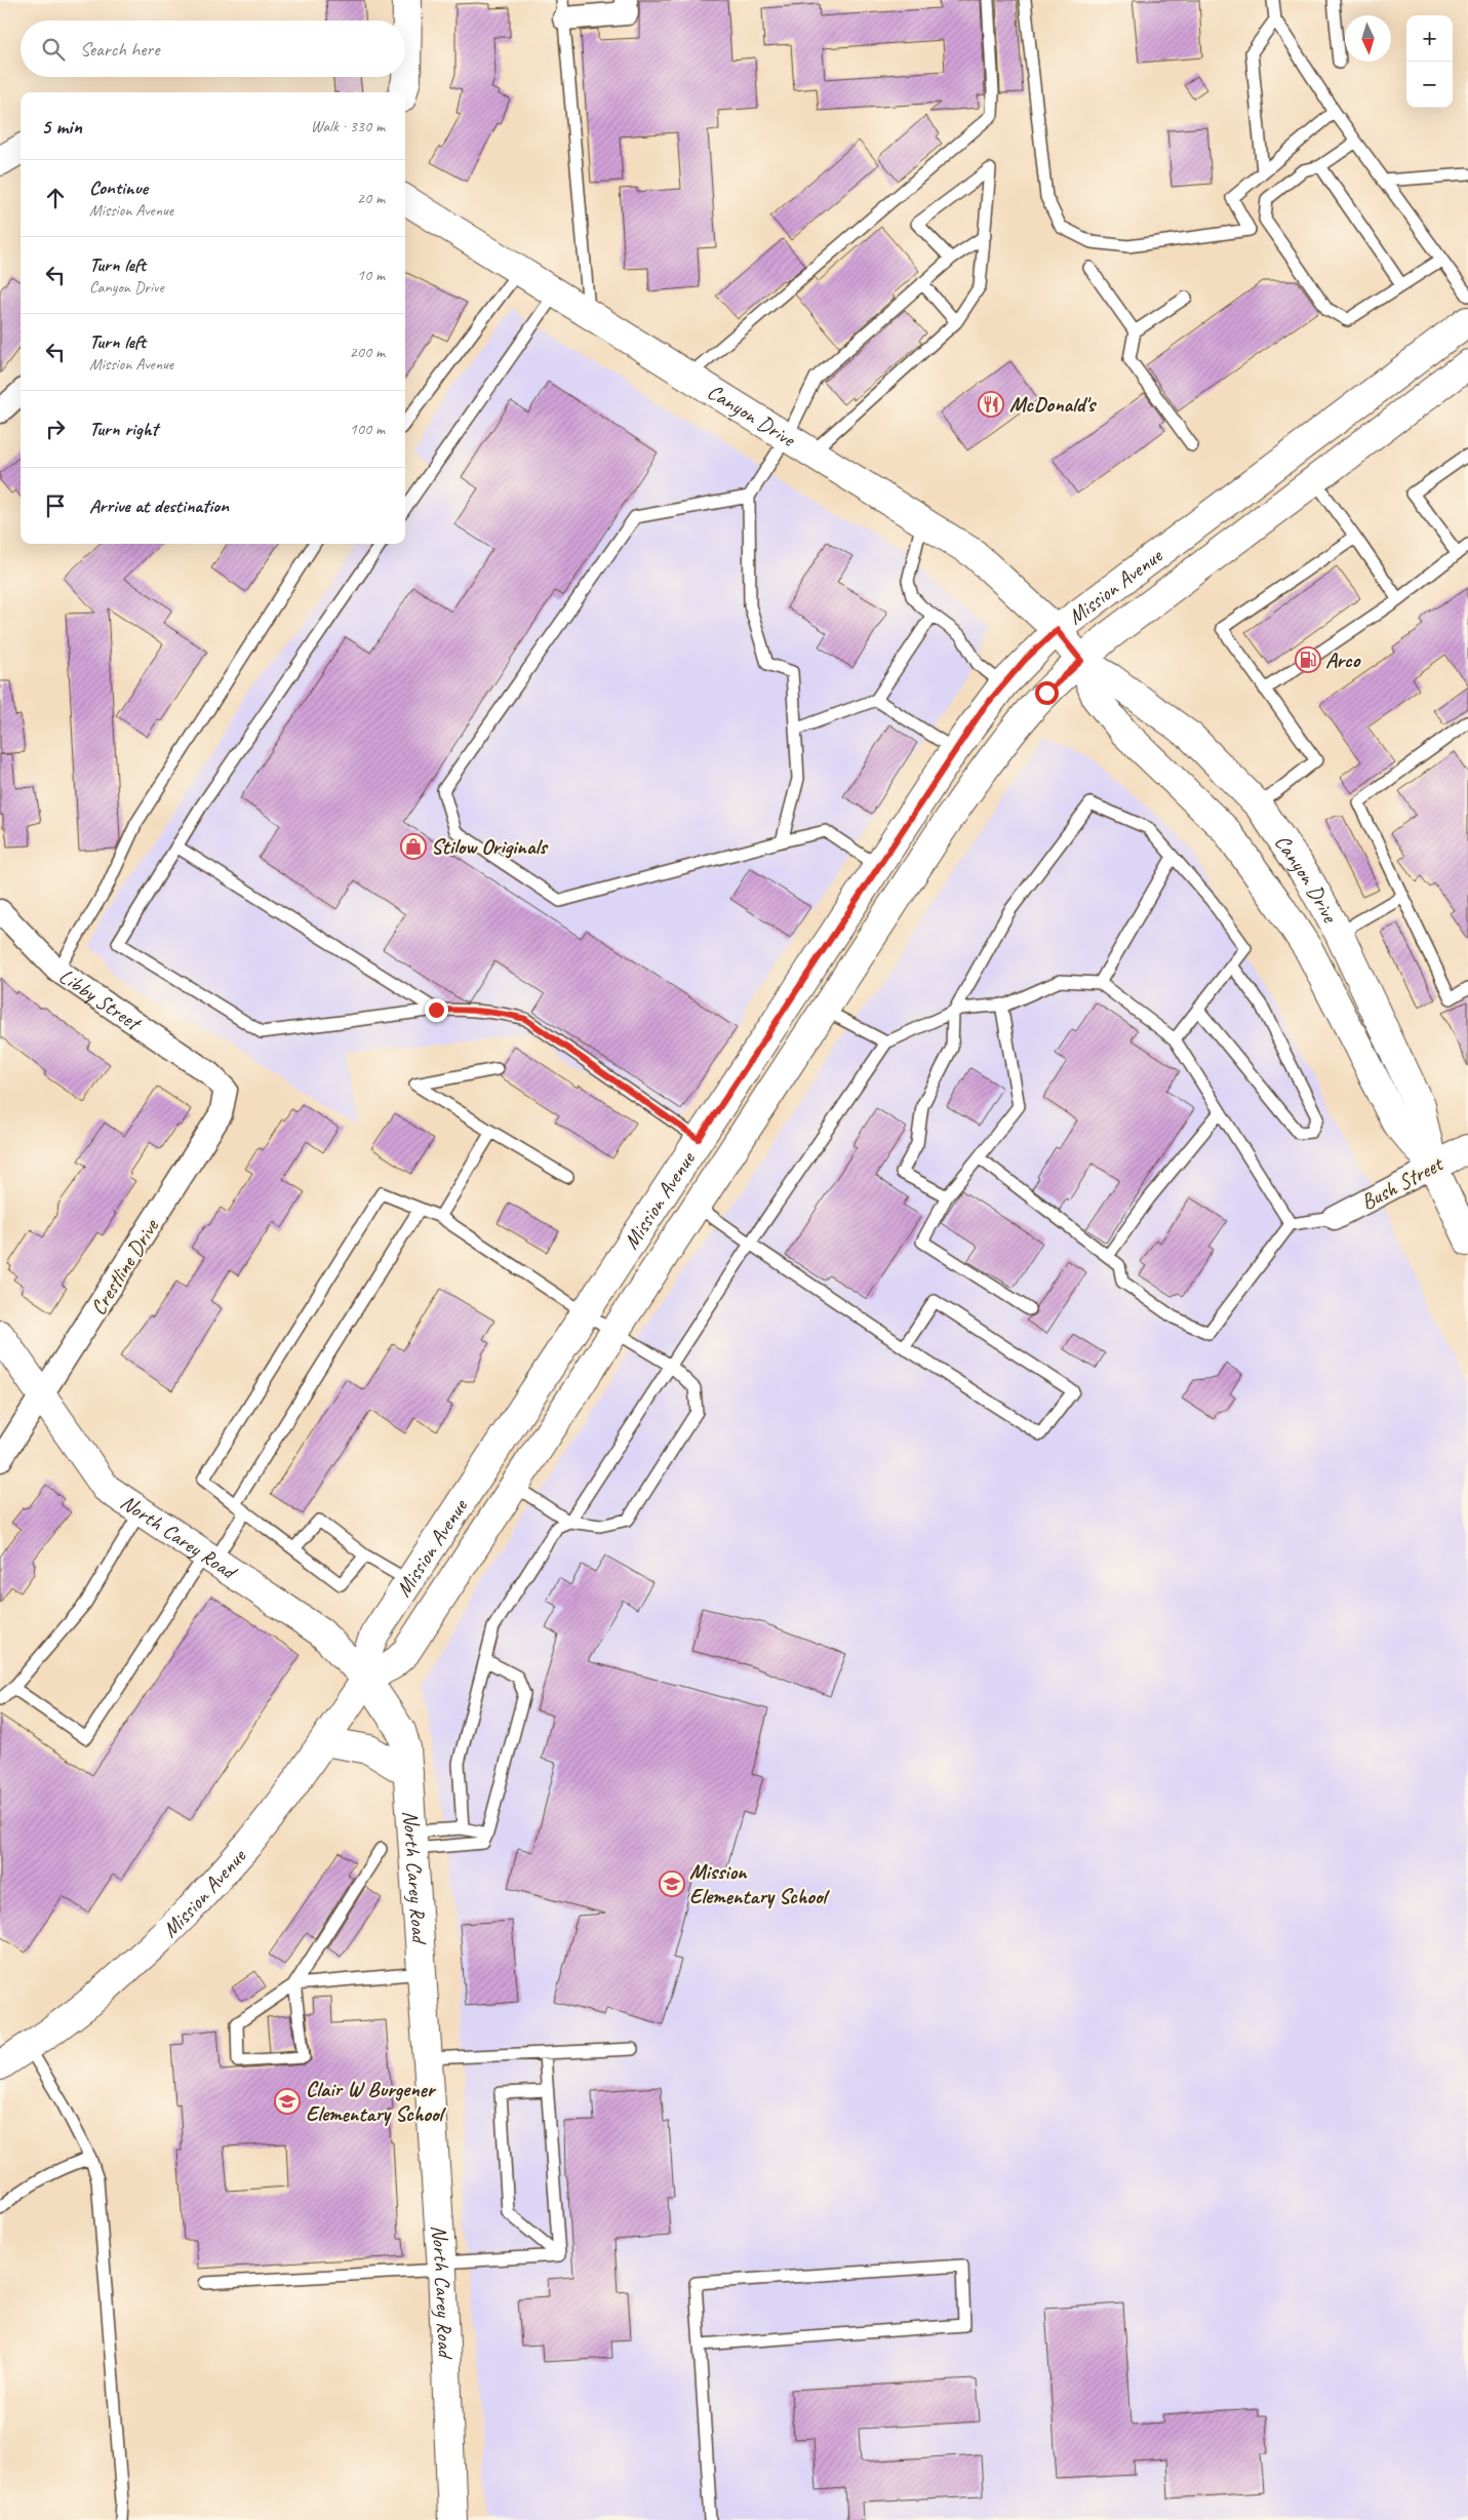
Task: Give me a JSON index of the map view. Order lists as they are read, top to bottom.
{
  "streets": {
    "main road": [
      "Canyon Drive",
      "Mission Avenue",
      "Bush Street",
      "North Carey Road"
    ],
    "street": ["Libby Street", "Crestline Drive"]
  },
  "crossings": [
    ["Canyon Drive", "Mission Avenue"],
    ["Canyon Drive", "Bush Street"],
    ["Mission Avenue", "North Carey Road"],
    ["Libby Street", "Crestline Drive"],
    ["Crestline Drive", "North Carey Road"]
  ],
  "places": {
    "restaurant": ["McDonald's"],
    "fuel station": ["Arco"],
    "shop": ["Stilow Originals"],
    "school or university": ["Mission Elementary School", "Clair W Burgener Elementary School"]
  },
  "north": "bottom",
  "page": {
    "map_buttons": ["+", "−"],
    "search": "Search here",
    "heading": ["5 min", "Walk · 330 m"],
    "list": [
      ["Continue", "Mission Avenue", "20 m"],
      ["Turn left", "Canyon Drive", "10 m"],
      ["Turn left", "Mission Avenue", "200 m"],
      ["Turn right", "100 m"],
      "Arrive at destination"
    ]
  }
}
